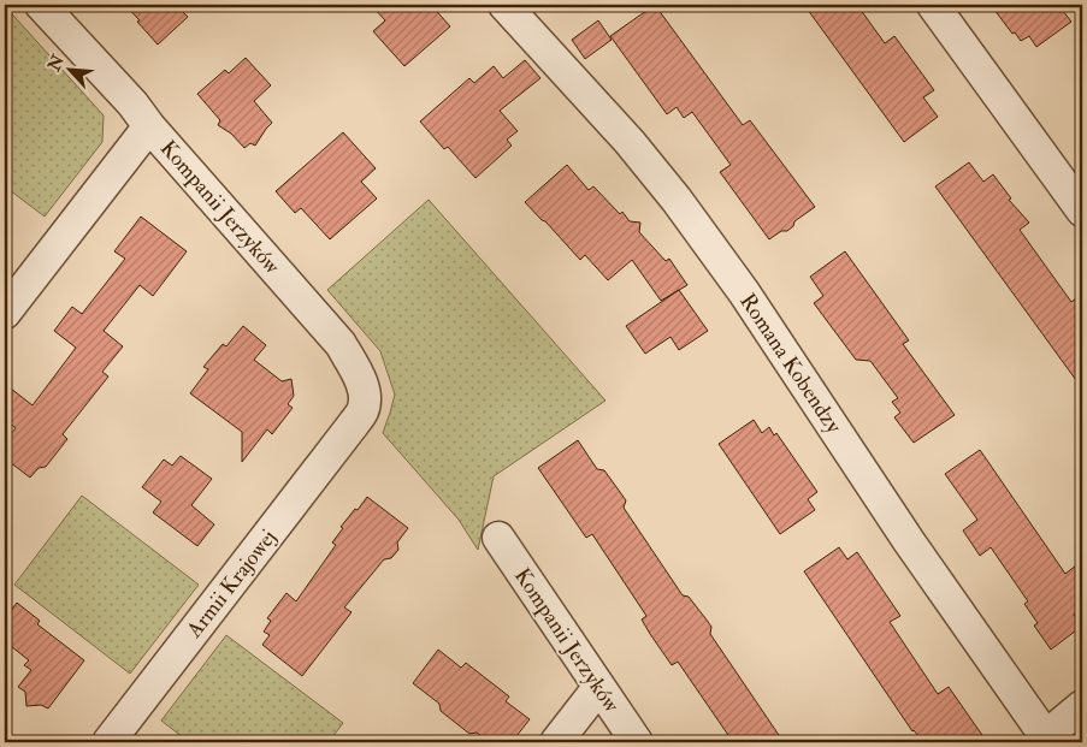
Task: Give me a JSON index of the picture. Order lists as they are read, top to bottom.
{
  "streets": {
    "street": ["Kompanii Jerzyków", "Romana Kobendzy", "Armii Krajowej"]
  },
  "crossings": [
    ["Kompanii Jerzyków", "Armii Krajowej"]
  ],
  "north": "top left"
}
